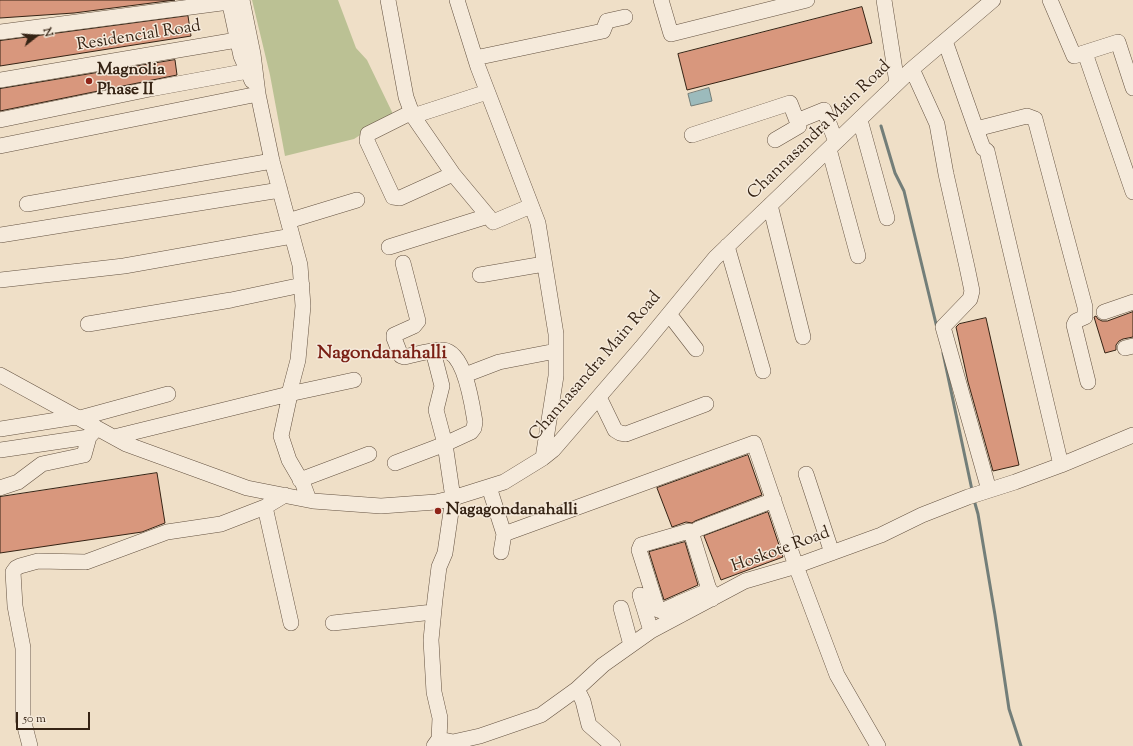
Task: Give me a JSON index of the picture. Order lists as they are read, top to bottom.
{
  "streets": {
    "street": ["Residencial Road", "Channasandra Main Road", "Hoskote Road"]
  },
  "districts": ["Nagondanahalli"],
  "places": ["Magnolia Phase II", "Nagagondanahalli"],
  "scale_bar": "50 m",
  "north": "right"
}
